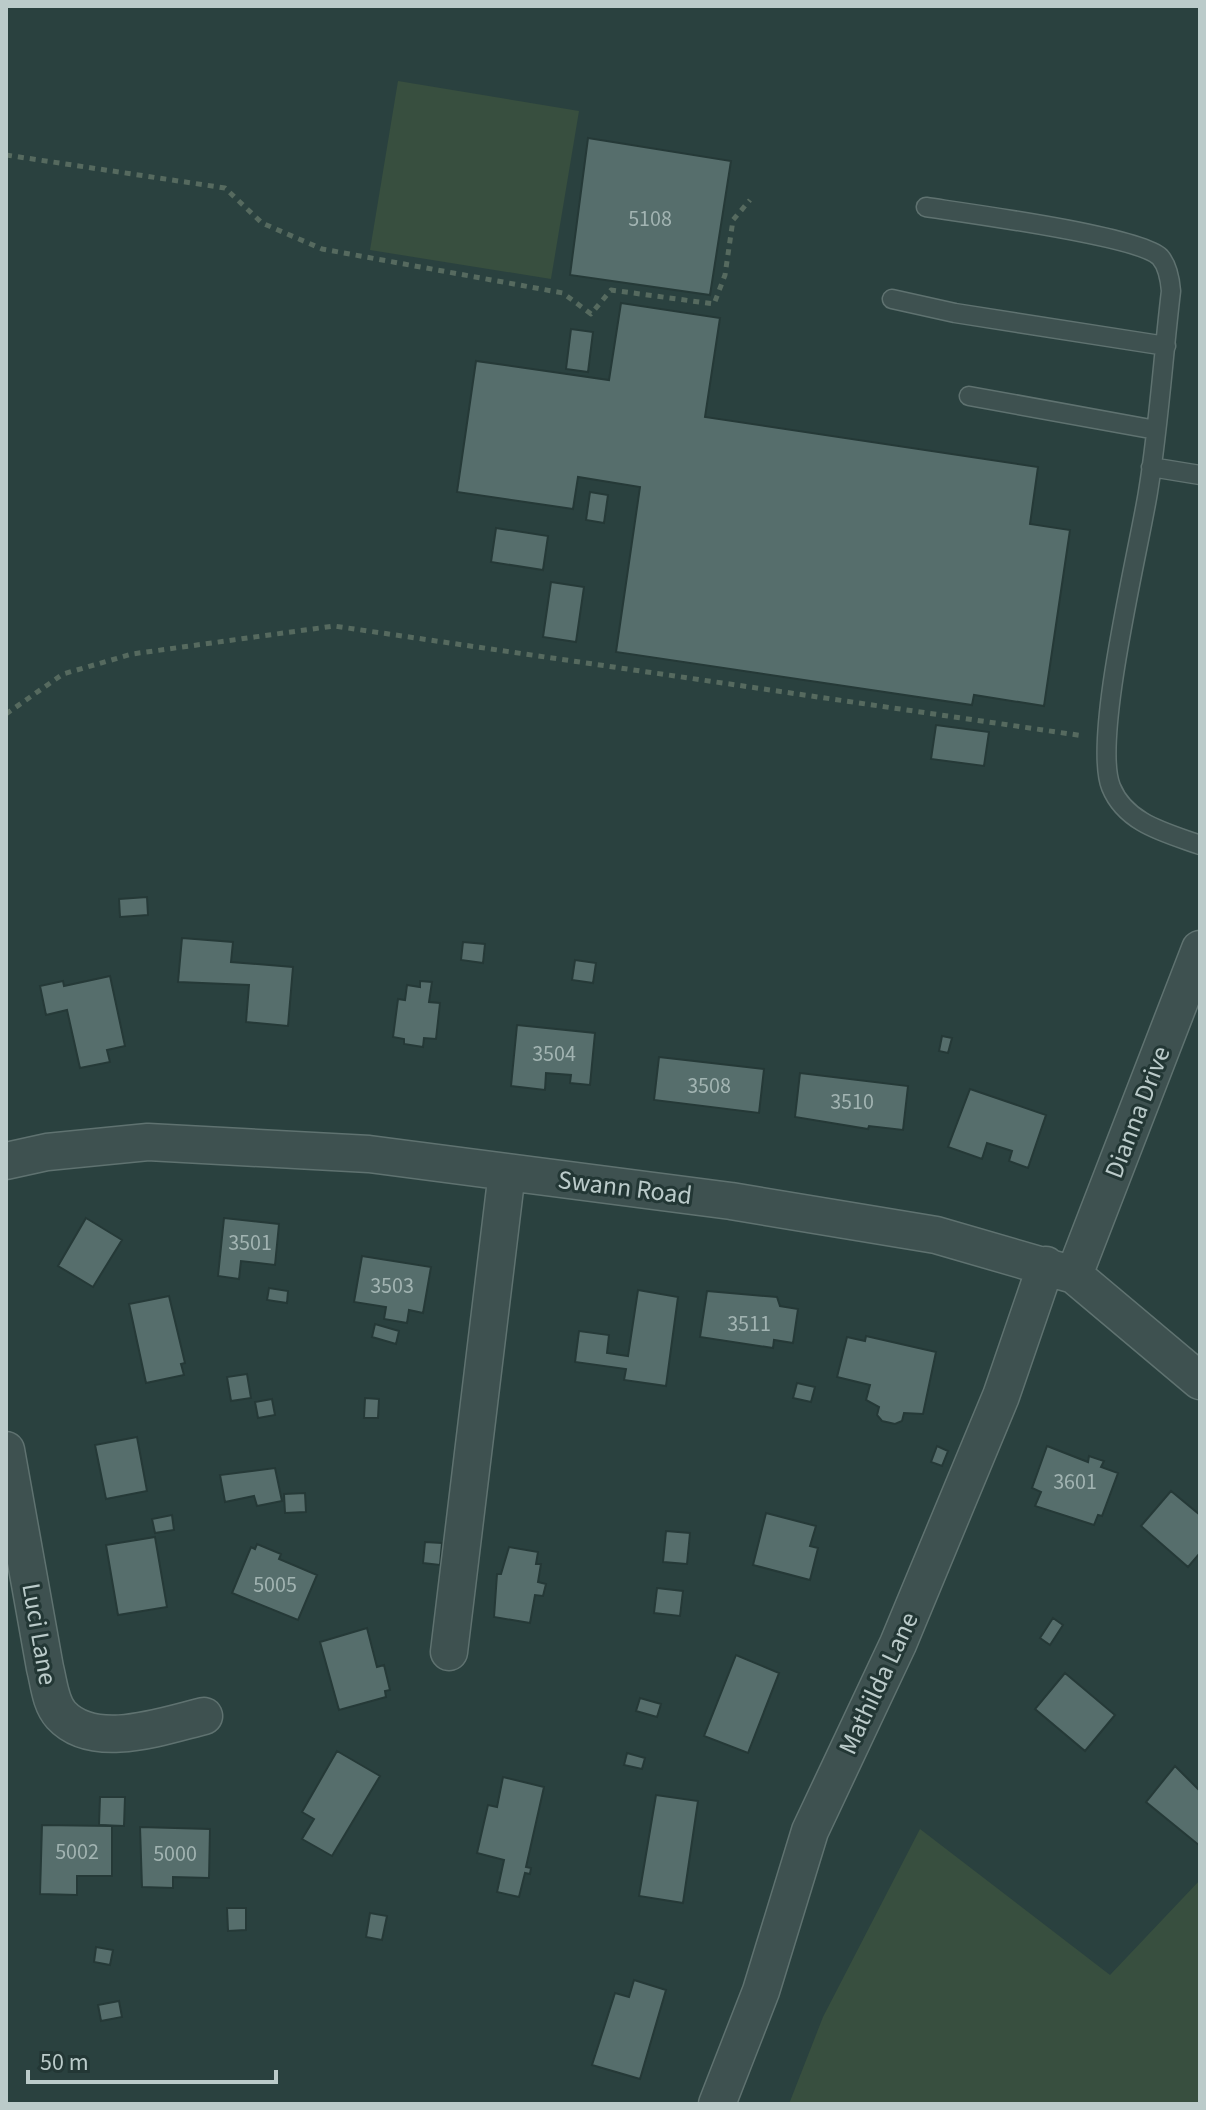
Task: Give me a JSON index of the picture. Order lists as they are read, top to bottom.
{
  "streets": {
    "street": [
      "Dianna Drive",
      "Swann Road",
      "Luci Lane",
      "Mathilda Lane"
    ]
  },
  "crossings": [
    ["Dianna Drive", "Swann Road"],
    ["Dianna Drive", "Mathilda Lane"],
    ["Swann Road", "Mathilda Lane"]
  ],
  "house_numbers": [
    "5108",
    "3504",
    "3508",
    "3510",
    "3501",
    "3503",
    "3511",
    "3601",
    "5005",
    "5002",
    "5000"
  ],
  "scale_bar": "50 m"
}
